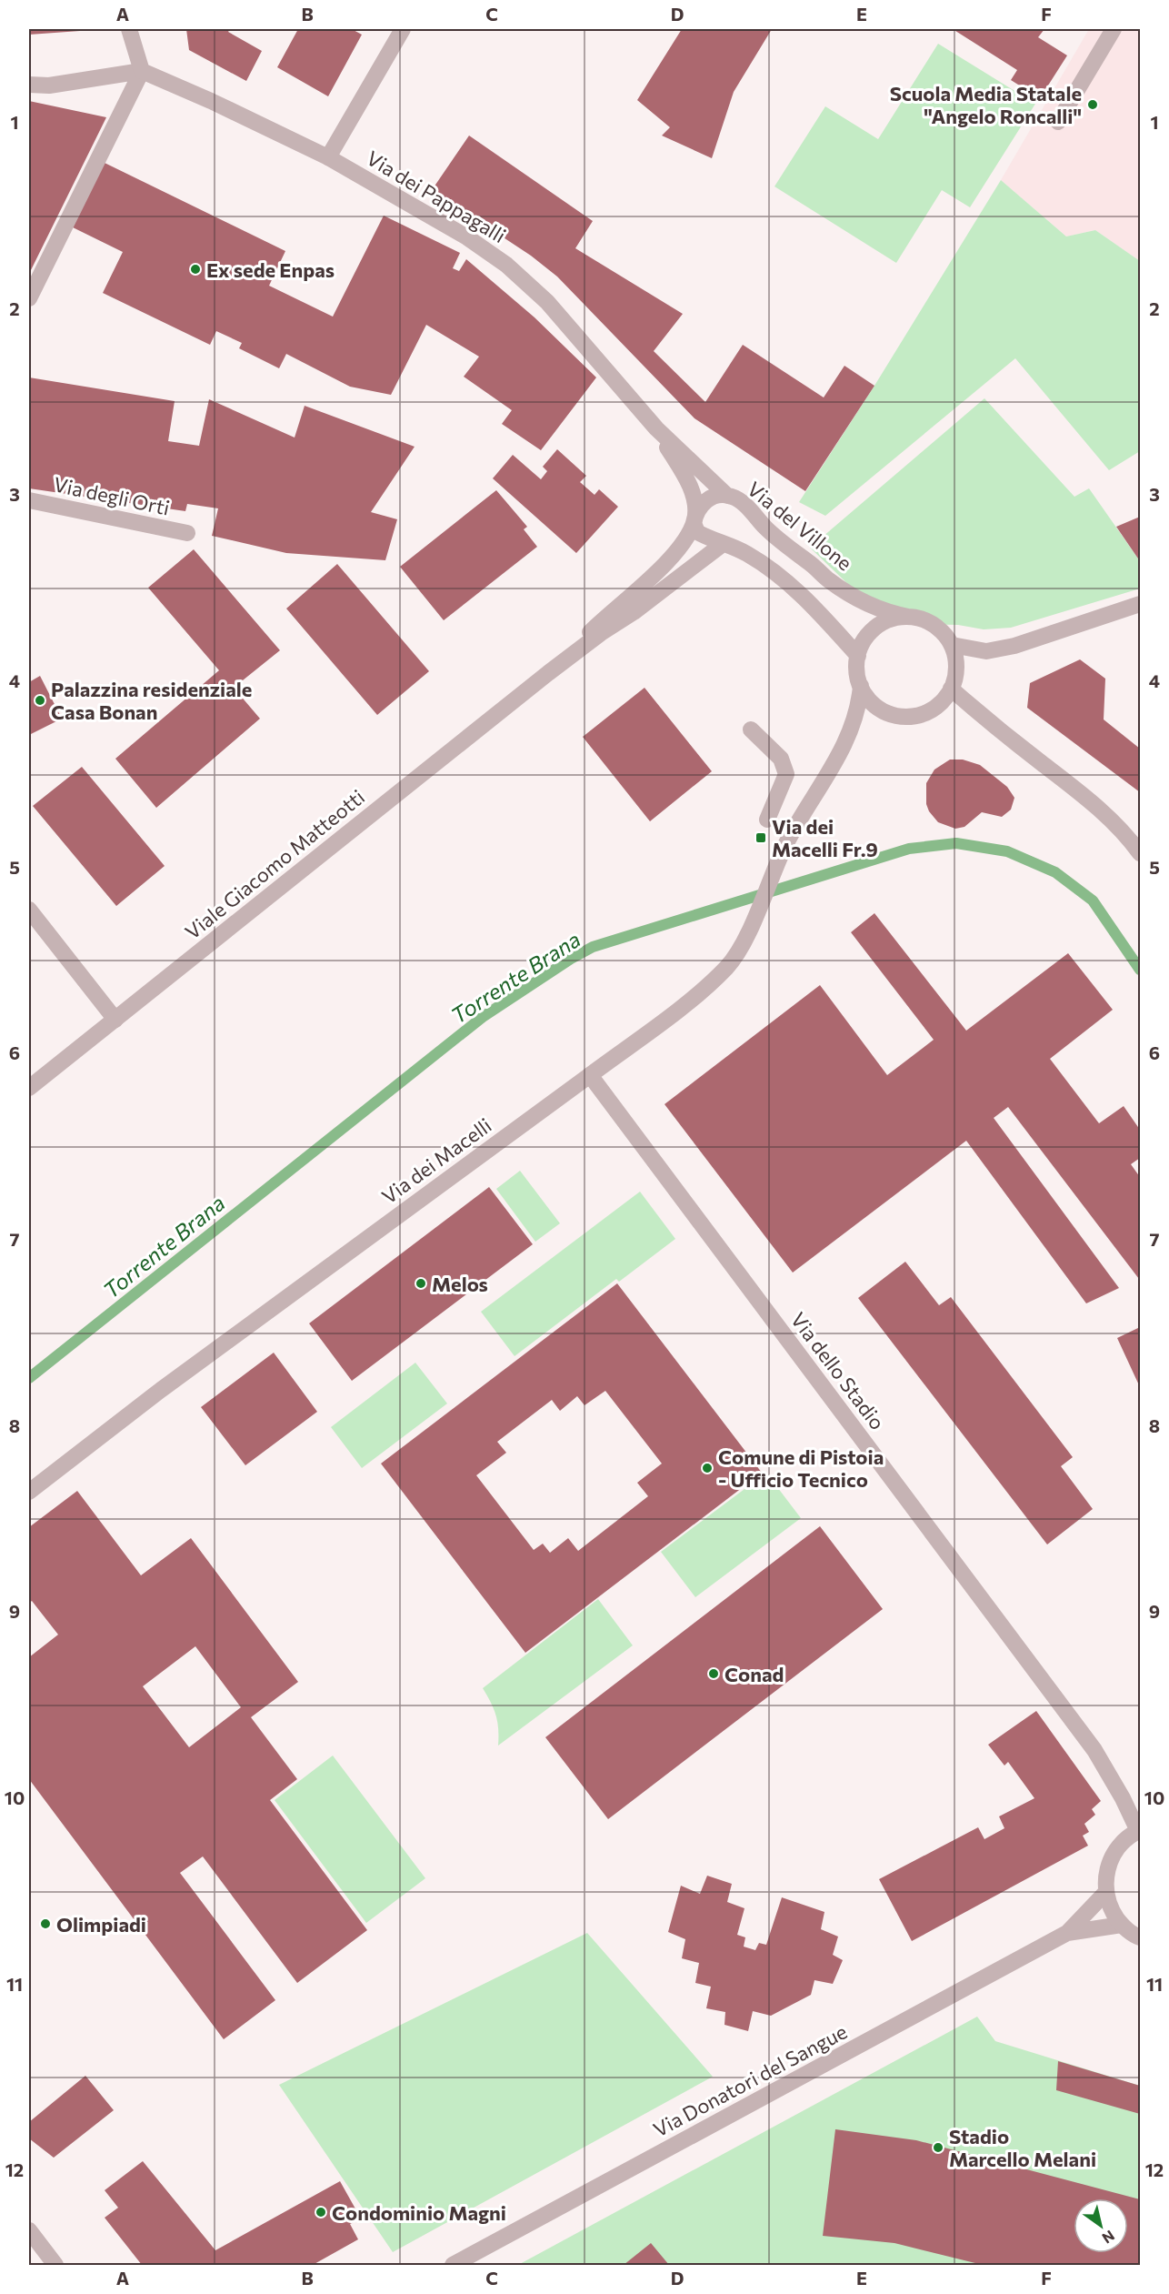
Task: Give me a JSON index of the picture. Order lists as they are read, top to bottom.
{
  "streets": {
    "street": [
      "Via dei Pappagalli",
      "Via degli Orti",
      "Via del Villone",
      "Viale Giacomo Matteotti",
      "Via dei Macelli",
      "Via dello Stadio",
      "Via Donatori del Sangue"
    ]
  },
  "crossings": [
    ["Via del Villone", "Viale Giacomo Matteotti"],
    ["Via del Villone", "Via dei Macelli"],
    ["Via dei Macelli", "Via dello Stadio"]
  ],
  "water": ["Torrente Brana"],
  "places": {
    "other": [
      "Scuola Media Statale \"Angelo Roncalli\"",
      "Ex sede Enpas",
      "Palazzina residenziale Casa Bonan",
      "Melos",
      "Comune di Pistoia - Ufficio Tecnico",
      "Conad",
      "Olimpiadi",
      "Stadio Marcello Melani",
      "Condominio Magni"
    ],
    "transit": ["Via dei Macelli Fr.9"]
  },
  "north": "bottom right",
  "grid": {
    "columns": [
      "A",
      "B",
      "C",
      "D",
      "E",
      "F"
    ],
    "rows": [
      "1",
      "2",
      "3",
      "4",
      "5",
      "6",
      "7",
      "8",
      "9",
      "10",
      "11",
      "12"
    ]
  }
}
